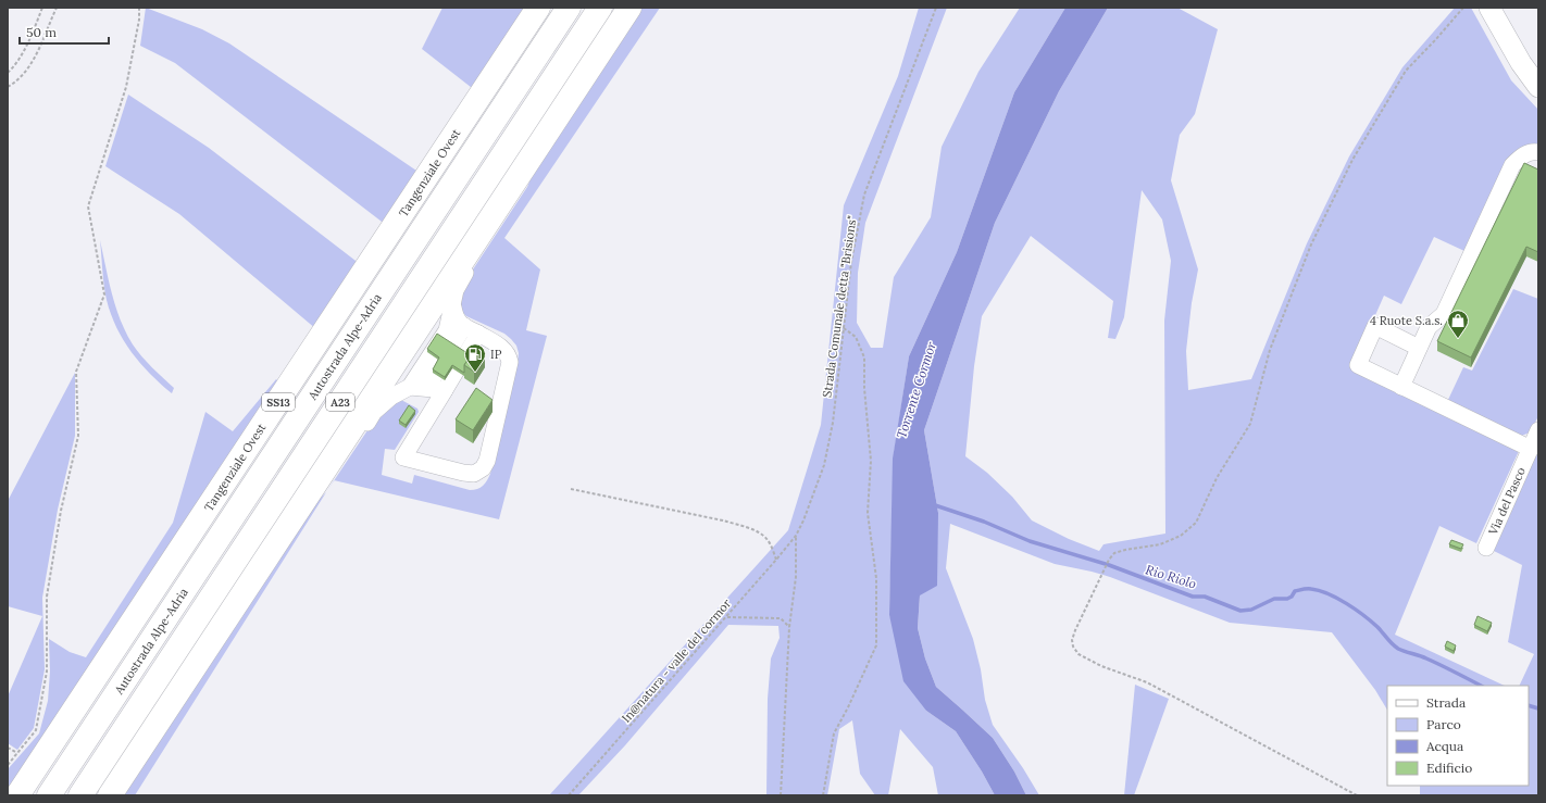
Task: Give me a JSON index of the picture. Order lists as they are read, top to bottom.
{
  "streets": {
    "highway": [
      "Tangenziale Ovest",
      "Autostrada Alpe-Adria",
      "SS13",
      "A23"
    ],
    "street": ["Via del Pasco"],
    "path": ["Strada Comunale detta \"Brisions\"", "In@natura - valle del cormor"]
  },
  "crossings": [
    ["Strada Comunale detta \"Brisions\"", "In@natura - valle del cormor"]
  ],
  "water": ["Torrente Cormor", "Rio Riolo"],
  "places": {
    "shop": ["4 Ruote S.a.s."],
    "fuel station": ["IP"]
  },
  "legend": [
    "Strada",
    "Parco",
    "Acqua",
    "Edificio"
  ],
  "scale_bar": "50 m"
}
